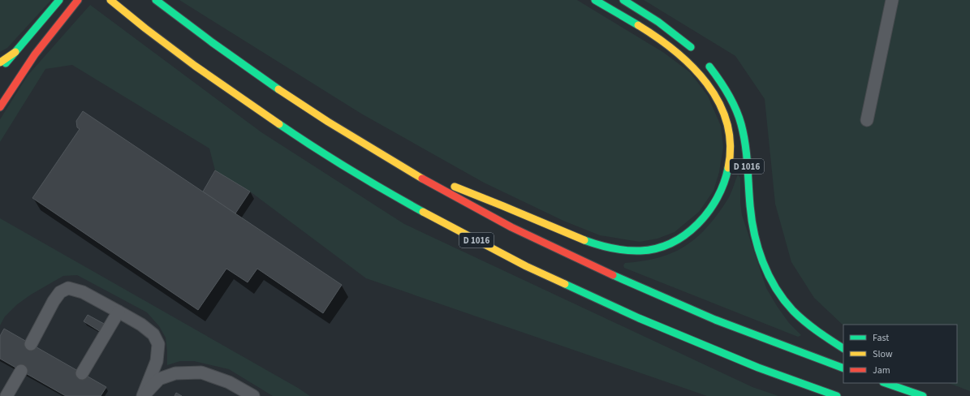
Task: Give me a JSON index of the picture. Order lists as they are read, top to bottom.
{
  "streets": {
    "main road": ["D 1016"]
  },
  "legend": ["Fast", "Slow", "Jam"]
}
